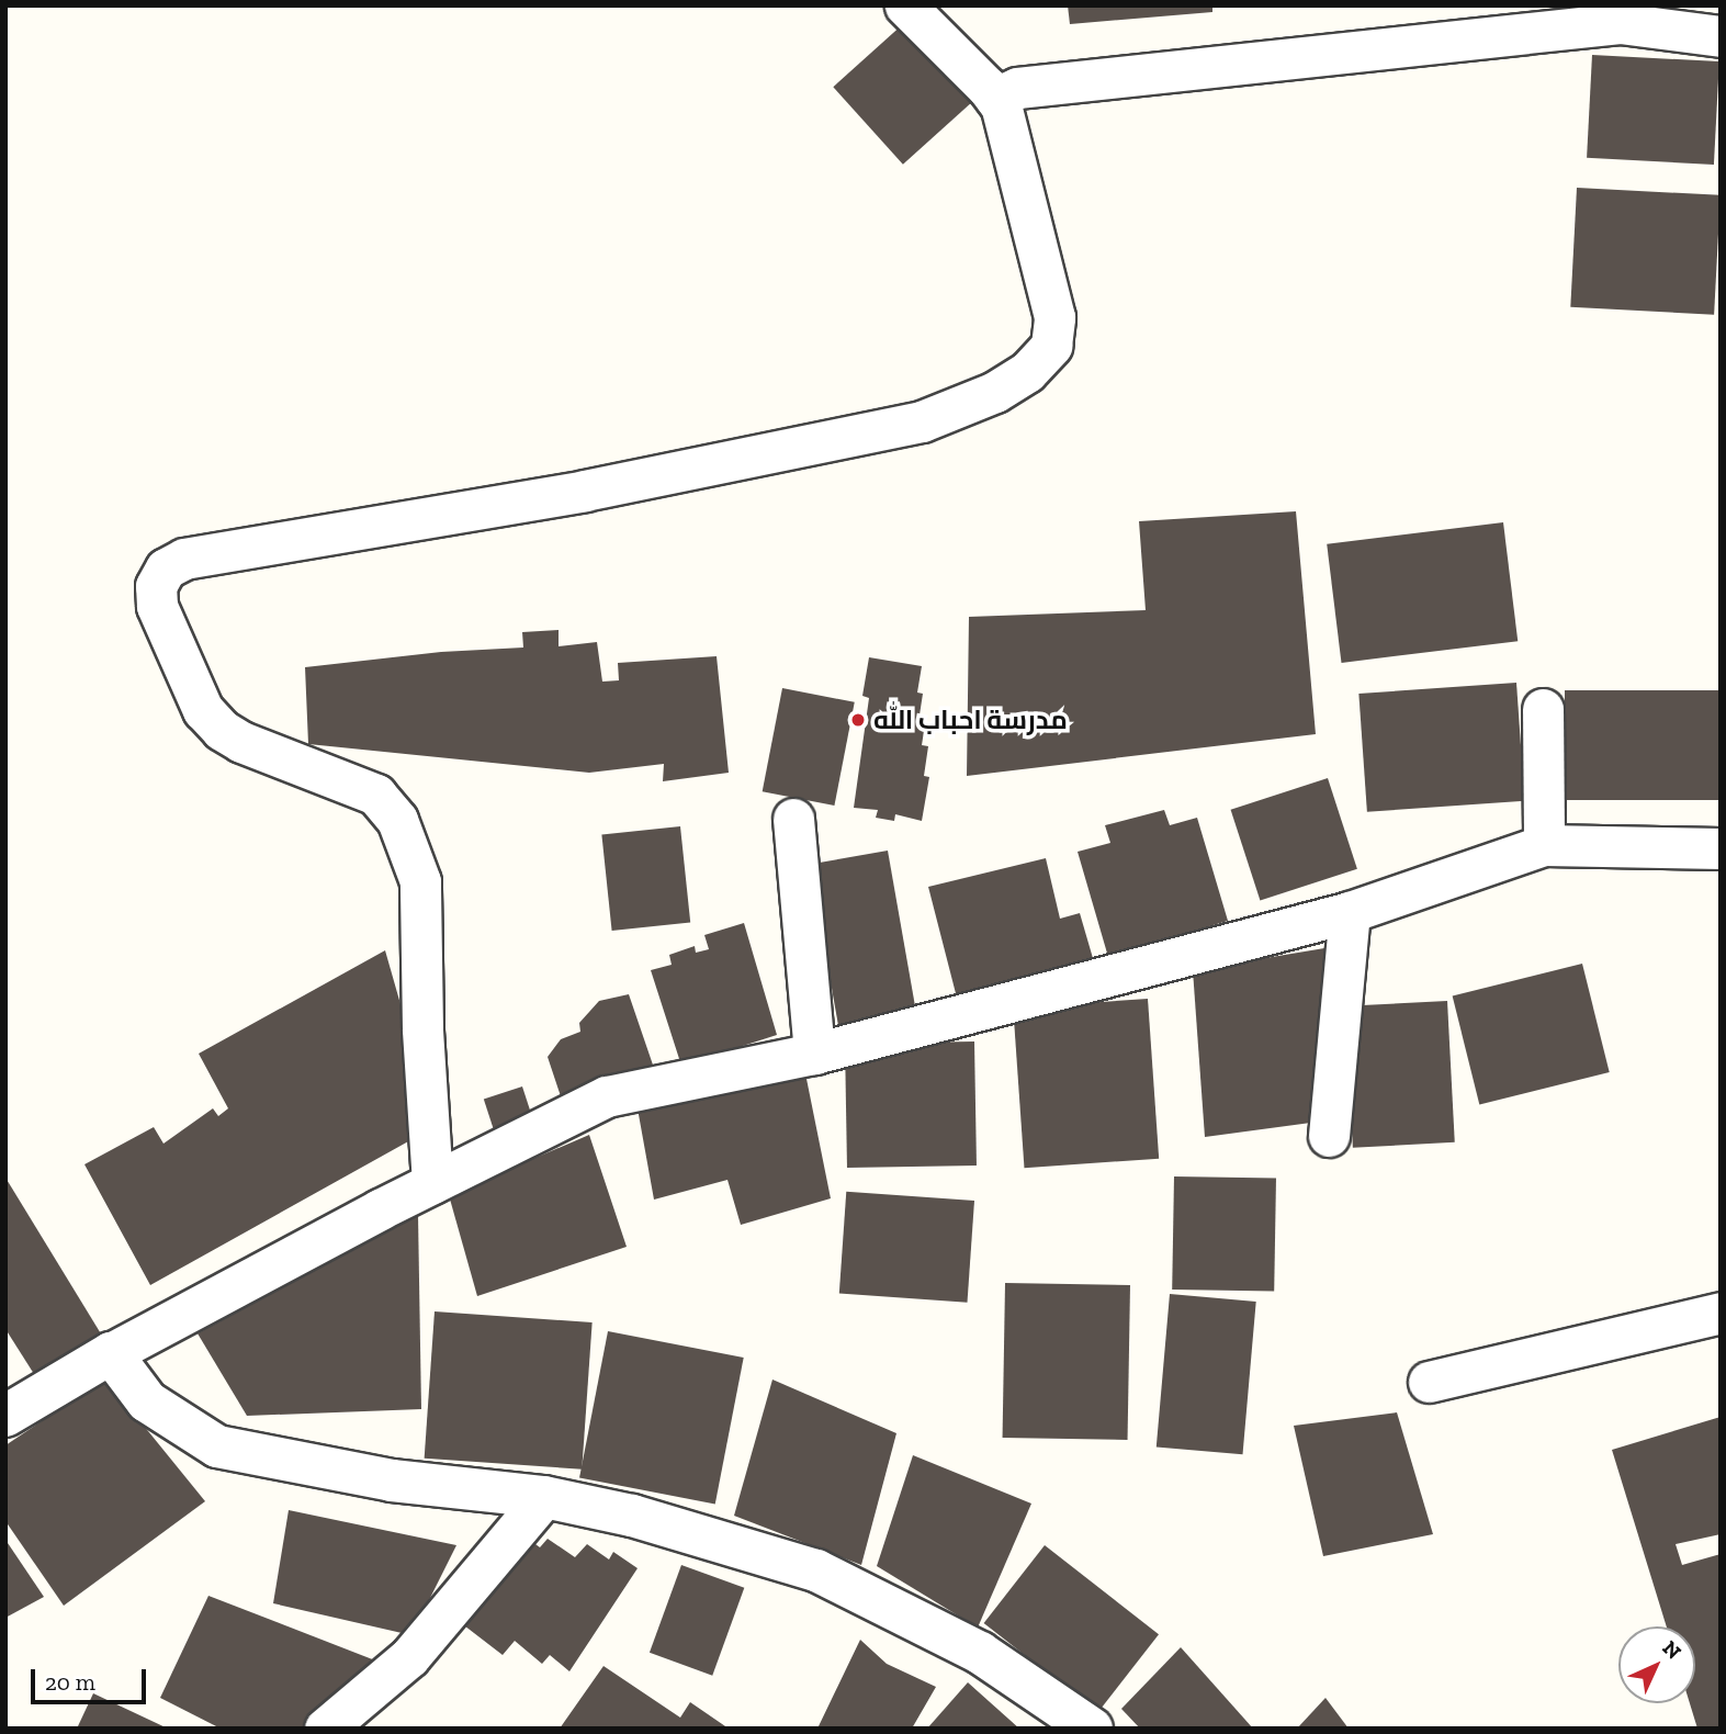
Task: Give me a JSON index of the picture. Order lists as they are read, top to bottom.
{
  "places": ["مدرسة احباب الله"],
  "scale_bar": "20 m",
  "north": "top right"
}
